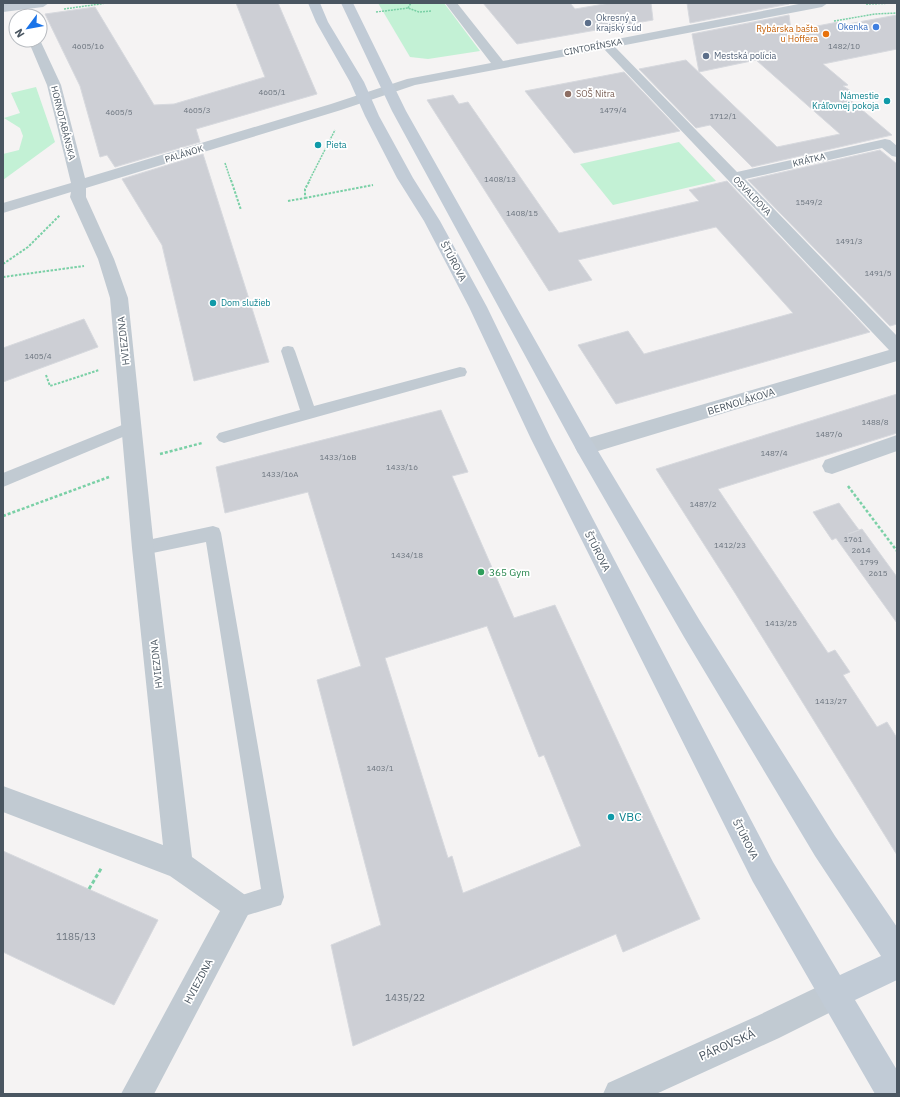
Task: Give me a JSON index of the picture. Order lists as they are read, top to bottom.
{
  "streets": {
    "main road": ["ŠTÚROVA"],
    "street": [
      "CINTORÍNSKA",
      "HORNOTABÁNSKA",
      "PALÁNOK",
      "KRÁTKA",
      "OSVALDOVA",
      "HVIEZDNA",
      "BERNOLÁKOVA",
      "PÁROVSKÁ"
    ]
  },
  "crossings": [
    ["CINTORÍNSKA", "PALÁNOK"],
    ["CINTORÍNSKA", "OSVALDOVA"],
    ["HORNOTABÁNSKA", "PALÁNOK"],
    ["HORNOTABÁNSKA", "HVIEZDNA"],
    ["PALÁNOK", "ŠTÚROVA"],
    ["PALÁNOK", "HVIEZDNA"],
    ["KRÁTKA", "OSVALDOVA"],
    ["ŠTÚROVA", "PÁROVSKÁ"]
  ],
  "places": [
    "Okresný a krajský súd",
    "Okenka",
    "Rybárska bašta u Hoffera",
    "Mestská polícia",
    "SOŠ Nitra",
    "Námestie Kráľovnej pokoja",
    "Pieta",
    "Dom služieb",
    "365 Gym",
    "VBC"
  ],
  "house_numbers": [
    "4605/16",
    "1482/10",
    "4605/1",
    "4605/3",
    "1479/4",
    "4605/5",
    "1712/1",
    "1408/13",
    "1549/2",
    "1408/15",
    "1491/3",
    "1491/5",
    "1405/4",
    "1488/8",
    "1487/6",
    "1487/4",
    "1433/16B",
    "1433/16",
    "1433/16A",
    "1487/2",
    "1761",
    "1412/23",
    "2614",
    "1434/18",
    "1799",
    "2615",
    "1413/25",
    "1413/27",
    "1403/1",
    "1185/13",
    "1435/22"
  ],
  "north": "bottom left"
}
